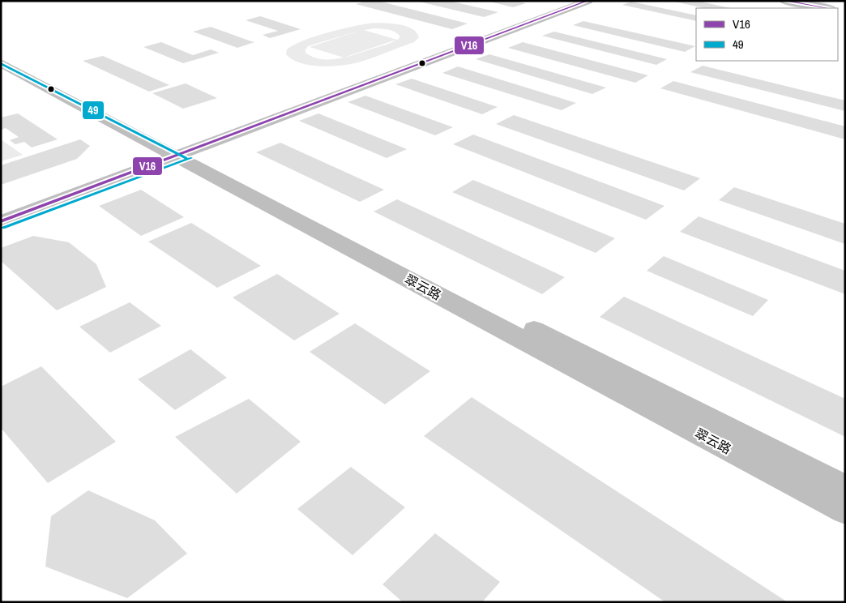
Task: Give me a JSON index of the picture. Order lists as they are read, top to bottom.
{
  "streets": {
    "street": ["翠云路"]
  },
  "lines": ["transit line V16", "transit line 49"],
  "legend": ["V16", "49"]
}
